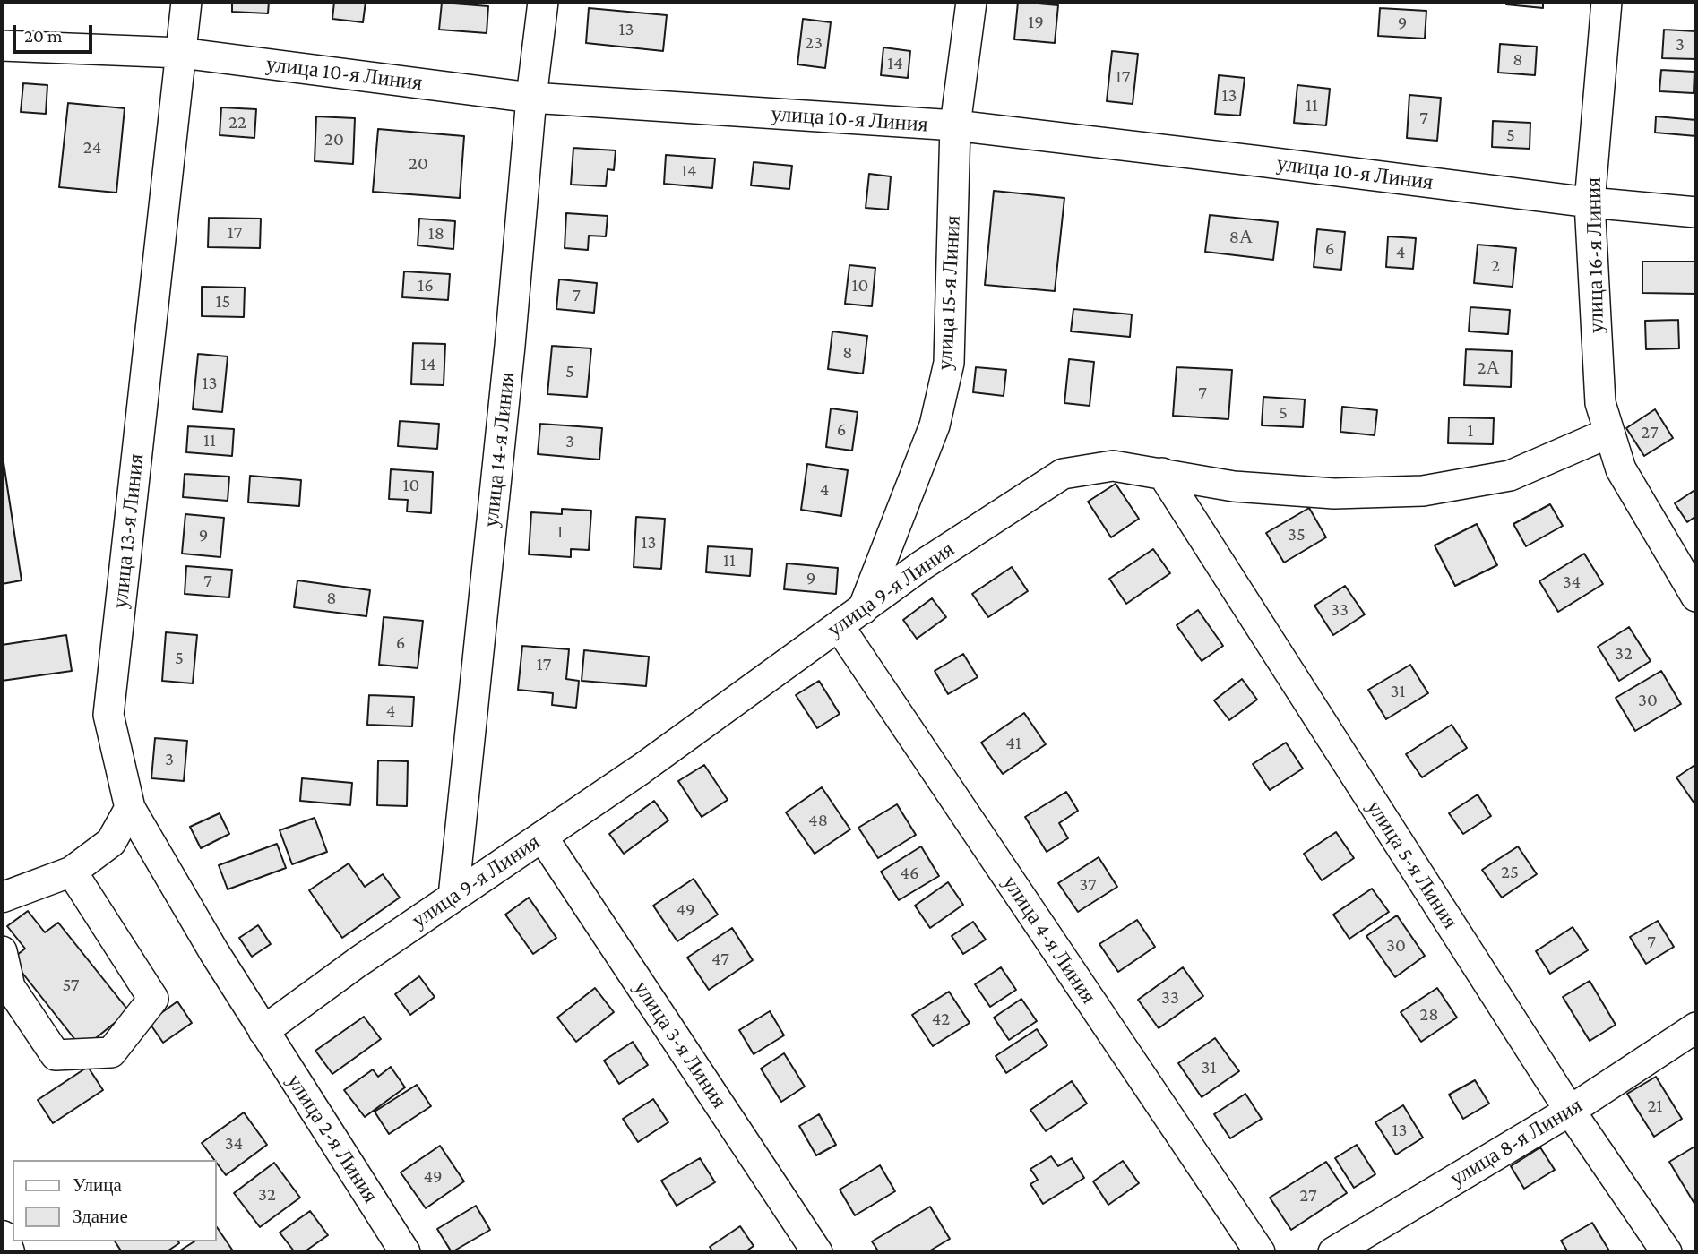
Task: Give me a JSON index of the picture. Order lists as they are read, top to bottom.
{
  "streets": {
    "street": [
      "улица 10-я Линия",
      "улица 16-я Линия",
      "улица 15-я Линия",
      "улица 14-я Линия",
      "улица 13-я Линия",
      "улица 9-я Линия",
      "улица 5-я Линия",
      "улица 4-я Линия",
      "улица 3-я Линия",
      "улица 2-я Линия",
      "улица 8-я Линия"
    ]
  },
  "crossings": [
    ["улица 10-я Линия", "улица 16-я Линия"],
    ["улица 10-я Линия", "улица 15-я Линия"],
    ["улица 10-я Линия", "улица 14-я Линия"],
    ["улица 10-я Линия", "улица 13-я Линия"],
    ["улица 16-я Линия", "улица 9-я Линия"],
    ["улица 15-я Линия", "улица 9-я Линия"],
    ["улица 14-я Линия", "улица 9-я Линия"],
    ["улица 13-я Линия", "улица 9-я Линия"],
    ["улица 13-я Линия", "улица 2-я Линия"],
    ["улица 9-я Линия", "улица 5-я Линия"],
    ["улица 9-я Линия", "улица 4-я Линия"],
    ["улица 9-я Линия", "улица 3-я Линия"],
    ["улица 9-я Линия", "улица 2-я Линия"],
    ["улица 5-я Линия", "улица 8-я Линия"]
  ],
  "house_numbers": [
    "19",
    "9",
    "13",
    "23",
    "3",
    "8",
    "14",
    "17",
    "13",
    "11",
    "7",
    "22",
    "5",
    "20",
    "24",
    "20",
    "14",
    "17",
    "18",
    "8А",
    "6",
    "4",
    "2",
    "16",
    "10",
    "7",
    "15",
    "8",
    "14",
    "2А",
    "5",
    "13",
    "7",
    "5",
    "6",
    "1",
    "27",
    "11",
    "3",
    "10",
    "4",
    "1",
    "35",
    "9",
    "13",
    "11",
    "9",
    "7",
    "34",
    "8",
    "33",
    "6",
    "32",
    "5",
    "17",
    "31",
    "30",
    "4",
    "41",
    "3",
    "48",
    "25",
    "46",
    "37",
    "49",
    "7",
    "30",
    "47",
    "57",
    "33",
    "28",
    "42",
    "31",
    "21",
    "13",
    "34",
    "49",
    "32",
    "27"
  ],
  "legend": ["Улица", "Здание"],
  "scale_bar": "20 m"
}
